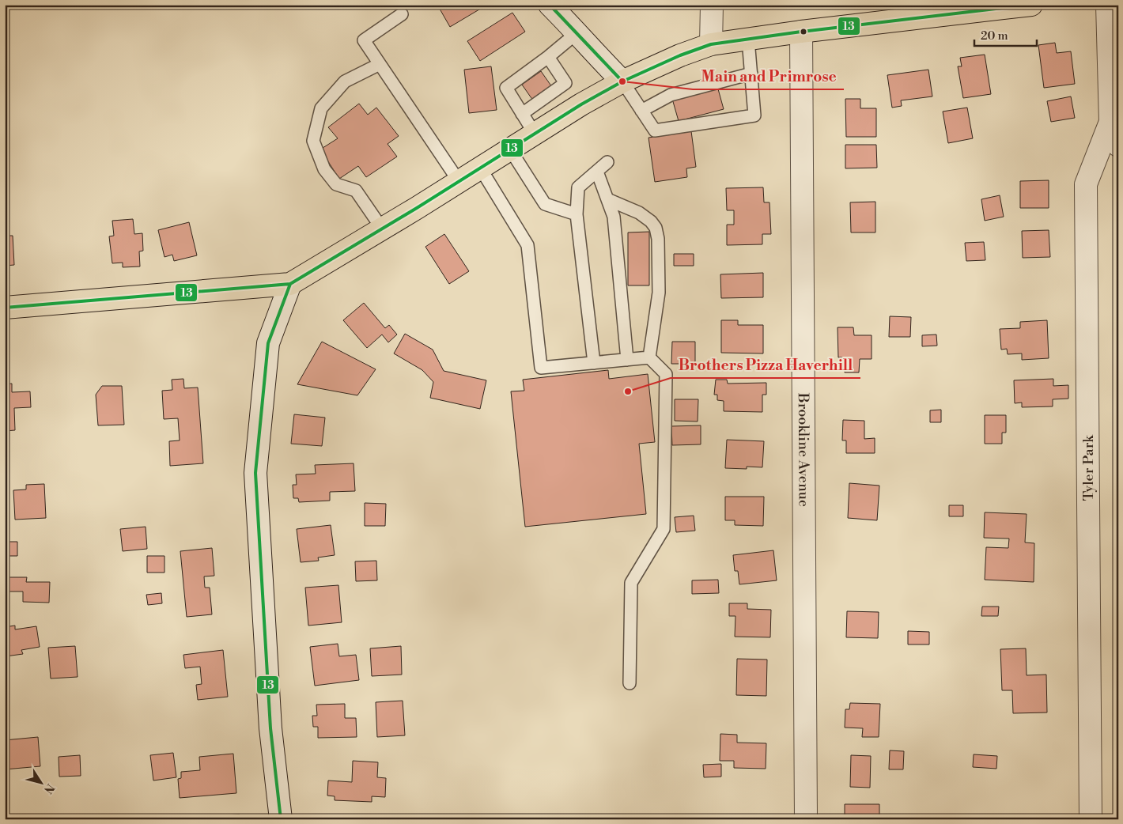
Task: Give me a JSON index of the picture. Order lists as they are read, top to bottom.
{
  "streets": {
    "street": ["Brookline Avenue", "Tyler Park"]
  },
  "places": ["Main and Primrose", "Brothers Pizza Haverhill"],
  "lines": ["transit line 13"],
  "scale_bar": "20 m",
  "north": "bottom right"
}
